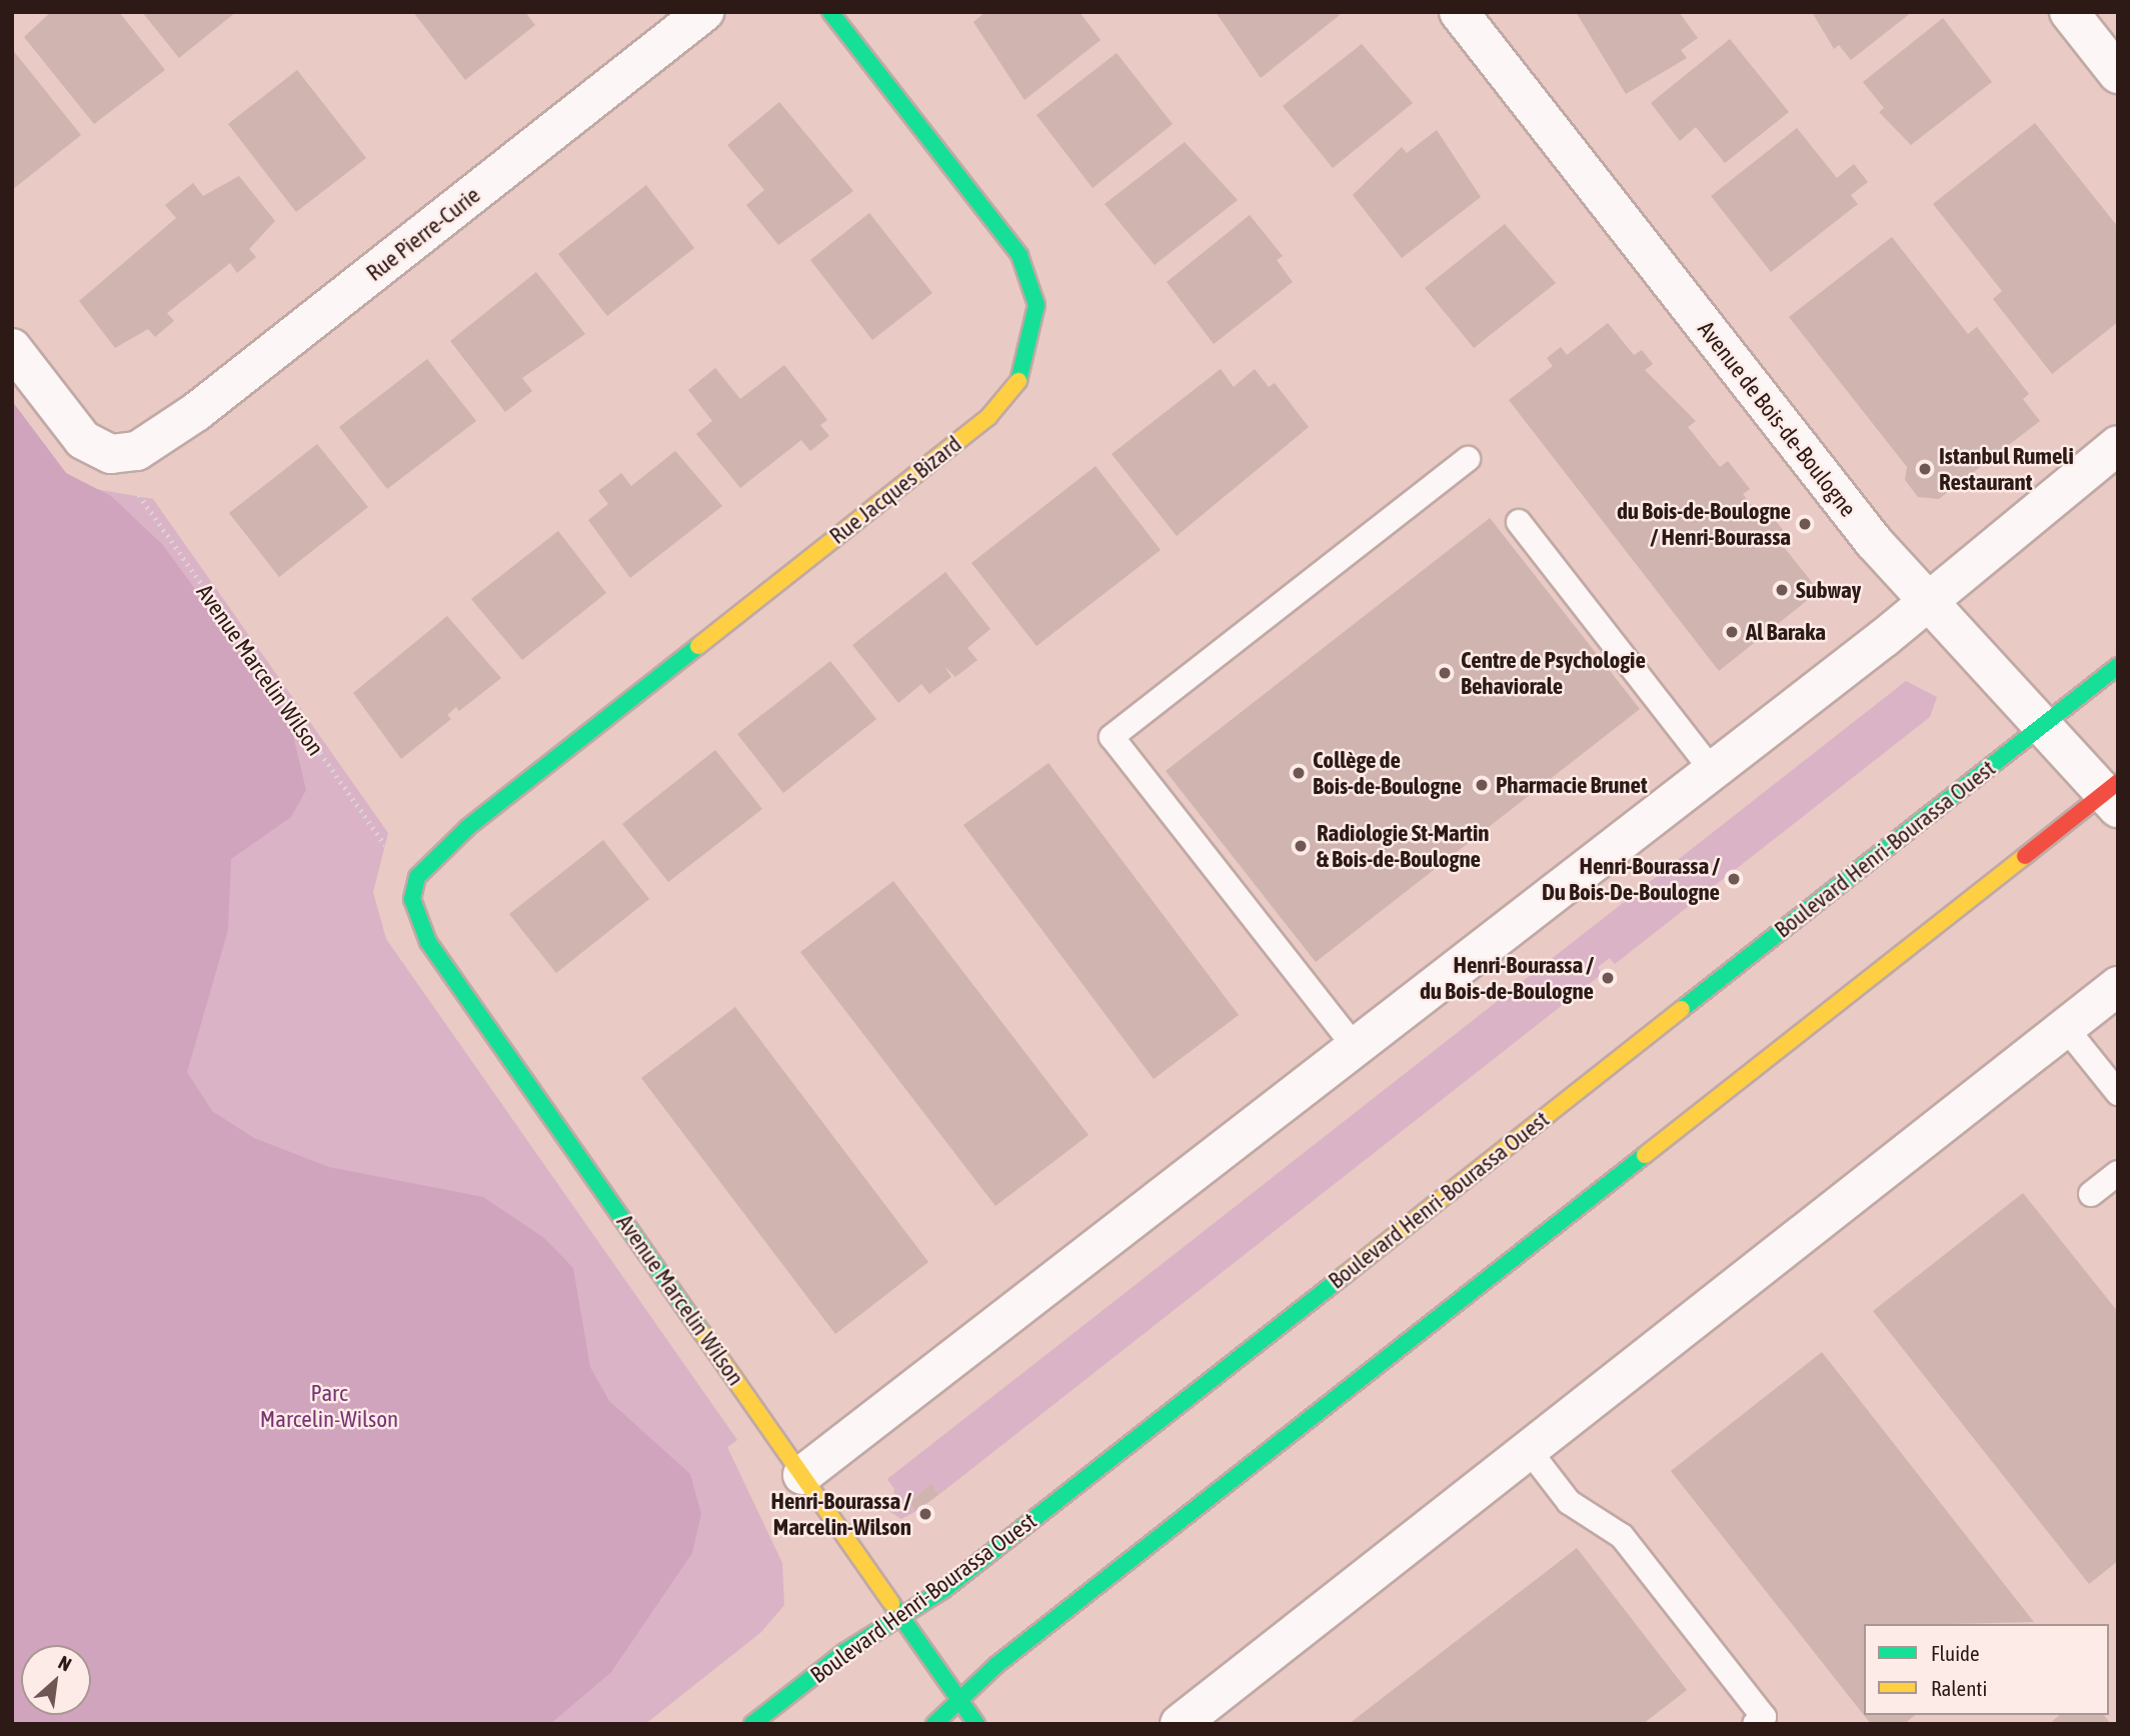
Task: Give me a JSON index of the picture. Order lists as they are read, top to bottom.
{
  "streets": {
    "main road": ["Rue Jacques Bizard", "Avenue Marcelin Wilson", "Boulevard Henri-Bourassa Ouest"],
    "street": ["Rue Pierre-Curie", "Avenue de Bois-de-Boulogne"]
  },
  "crossings": [
    ["Avenue de Bois-de-Boulogne", "Boulevard Henri-Bourassa Ouest"],
    ["Rue Jacques Bizard", "Avenue Marcelin Wilson"],
    ["Avenue Marcelin Wilson", "Boulevard Henri-Bourassa Ouest"]
  ],
  "parks": ["Parc Marcelin-Wilson"],
  "places": [
    "Istanbul Rumeli Restaurant",
    "du Bois-de-Boulogne / Henri-Bourassa",
    "Subway",
    "Al Baraka",
    "Centre de Psychologie Behaviorale",
    "Collège de Bois-de-Boulogne",
    "Pharmacie Brunet",
    "Radiologie St-Martin & Bois-de-Boulogne",
    "Henri-Bourassa / Du Bois-De-Boulogne",
    "Henri-Bourassa / du Bois-de-Boulogne",
    "Henri-Bourassa / Marcelin-Wilson"
  ],
  "legend": ["Fluide", "Ralenti"],
  "north": "top right"
}
